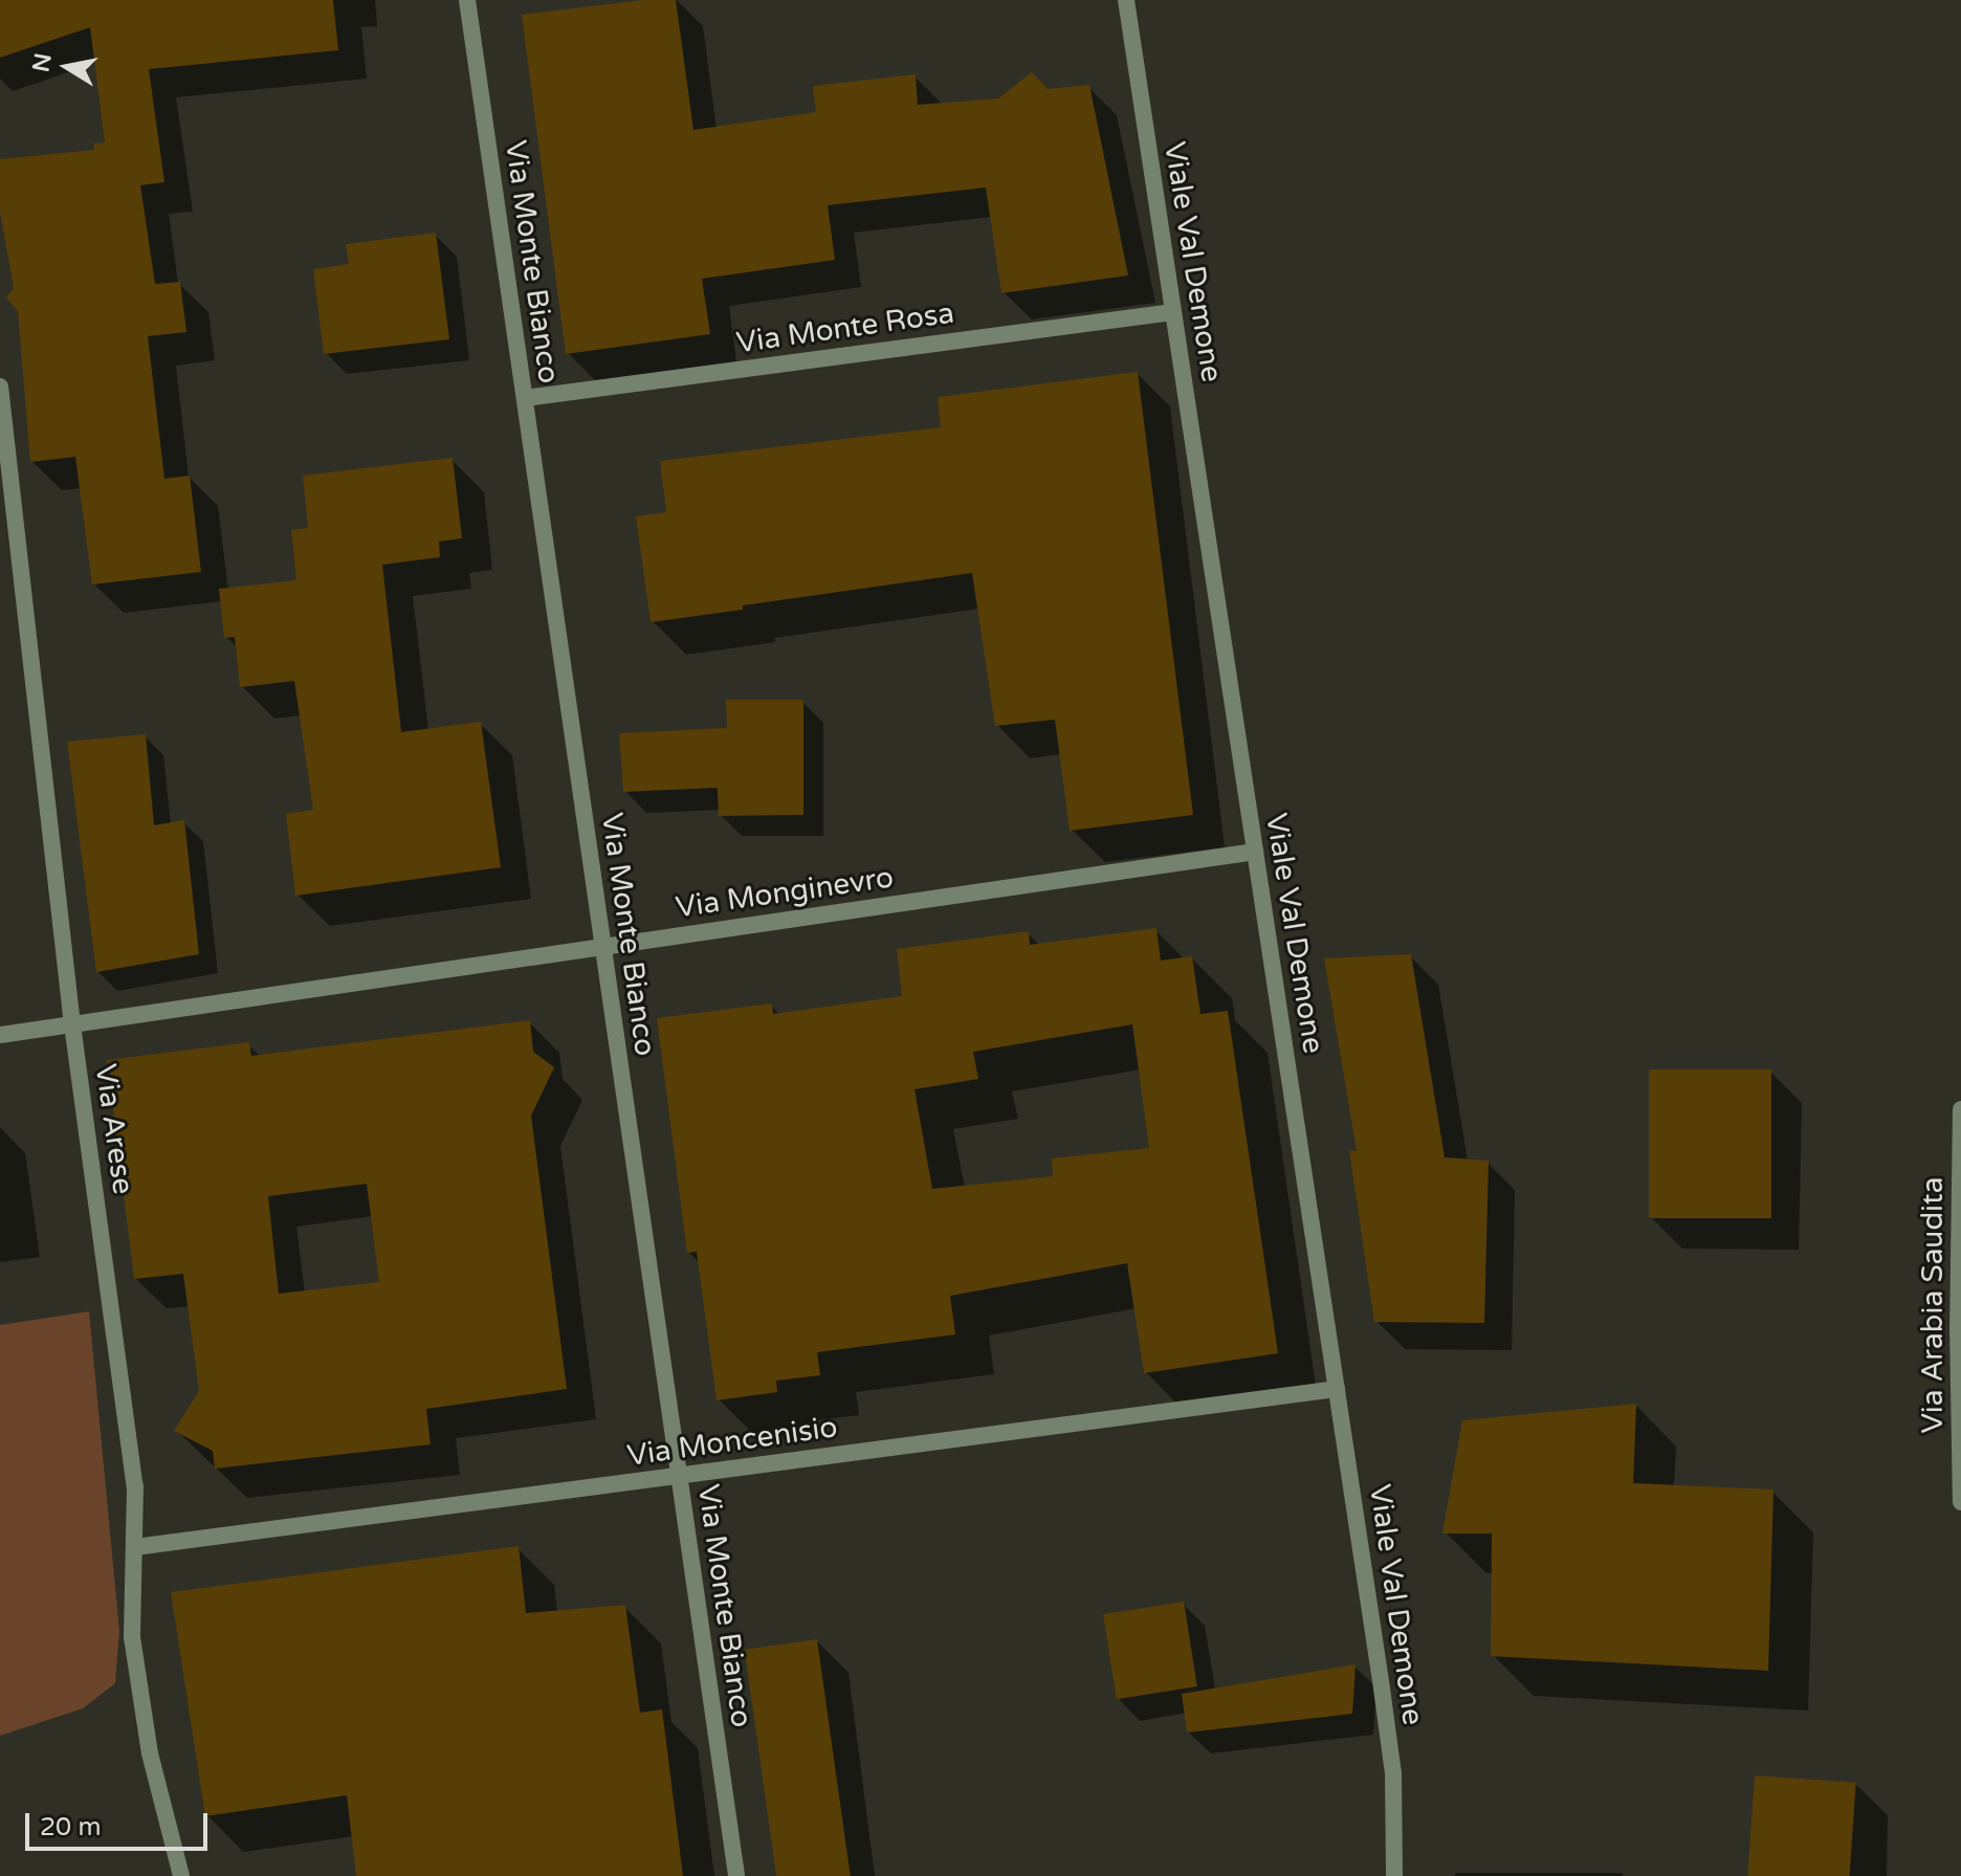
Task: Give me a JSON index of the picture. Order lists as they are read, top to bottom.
{
  "streets": {
    "street": [
      "Via Monte Bianco",
      "Viale Val Demone",
      "Via Monte Rosa",
      "Via Monginevro",
      "Via Arese",
      "Via Arabia Saudita",
      "Via Moncenisio"
    ]
  },
  "crossings": [
    ["Via Monte Bianco", "Via Monte Rosa"],
    ["Via Monte Bianco", "Via Monginevro"],
    ["Via Monte Bianco", "Via Moncenisio"],
    ["Viale Val Demone", "Via Monte Rosa"],
    ["Viale Val Demone", "Via Monginevro"],
    ["Viale Val Demone", "Via Moncenisio"],
    ["Via Monginevro", "Via Arese"],
    ["Via Arese", "Via Moncenisio"]
  ],
  "scale_bar": "20 m",
  "north": "left"
}
